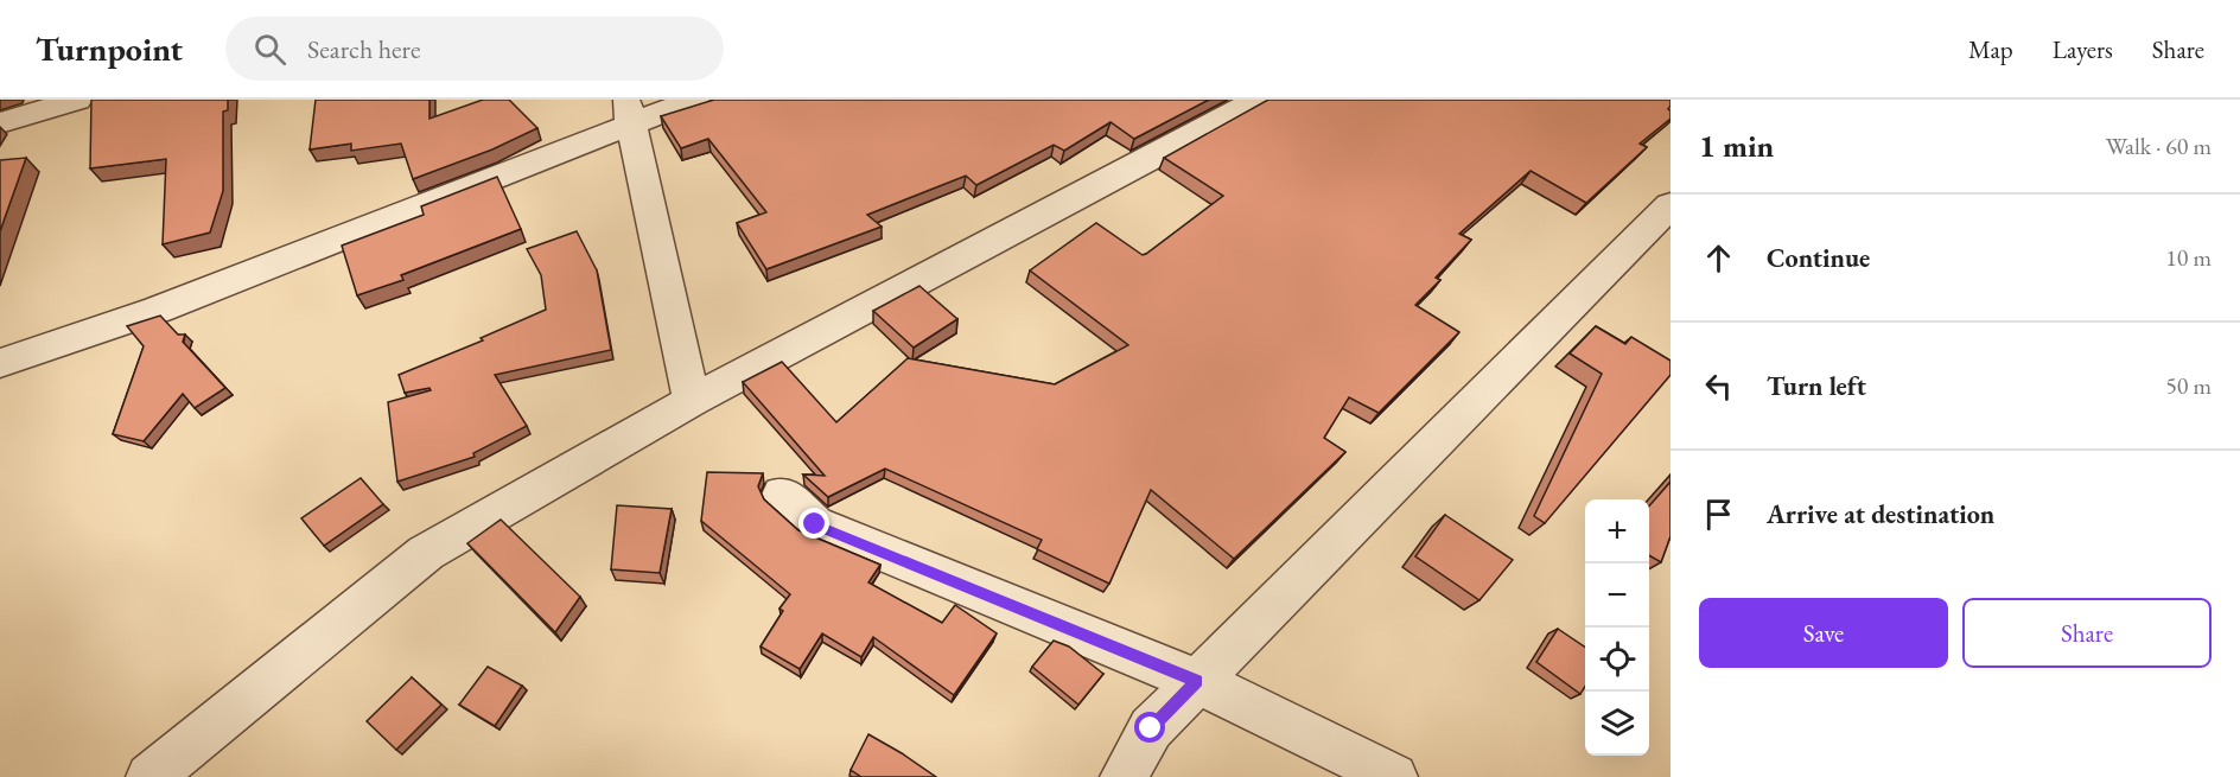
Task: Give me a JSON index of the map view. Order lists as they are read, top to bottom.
{
  "page": {
    "header": "Turnpoint",
    "search": "Search here",
    "nav": ["Map", "Layers", "Share"],
    "heading": ["1 min", "Walk · 60 m"],
    "list": [
      ["Continue", "10 m"],
      ["Turn left", "50 m"],
      "Arrive at destination"
    ],
    "map_buttons": ["+", "−"],
    "buttons": ["Save", "Share"]
  }
}
